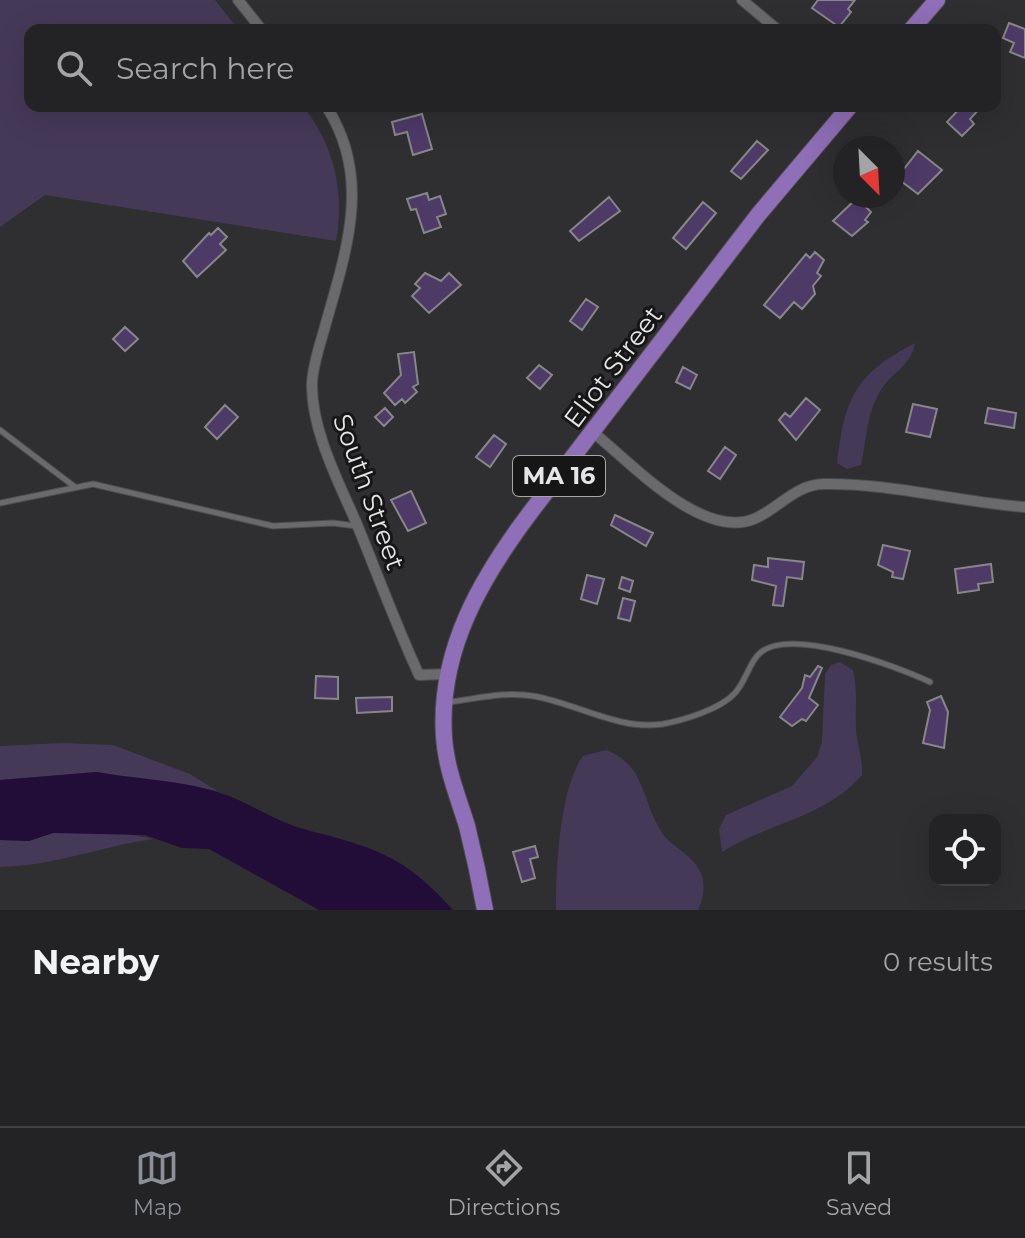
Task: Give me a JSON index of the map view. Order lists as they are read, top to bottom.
{
  "streets": {
    "main road": ["Eliot Street", "MA 16"],
    "street": ["South Street"]
  },
  "crossings": [
    ["Eliot Street", "South Street"]
  ],
  "north": "bottom right",
  "page": {
    "search": "Search here",
    "heading": ["Nearby", "0 results"],
    "nav": ["Map", "Directions", "Saved"]
  }
}
